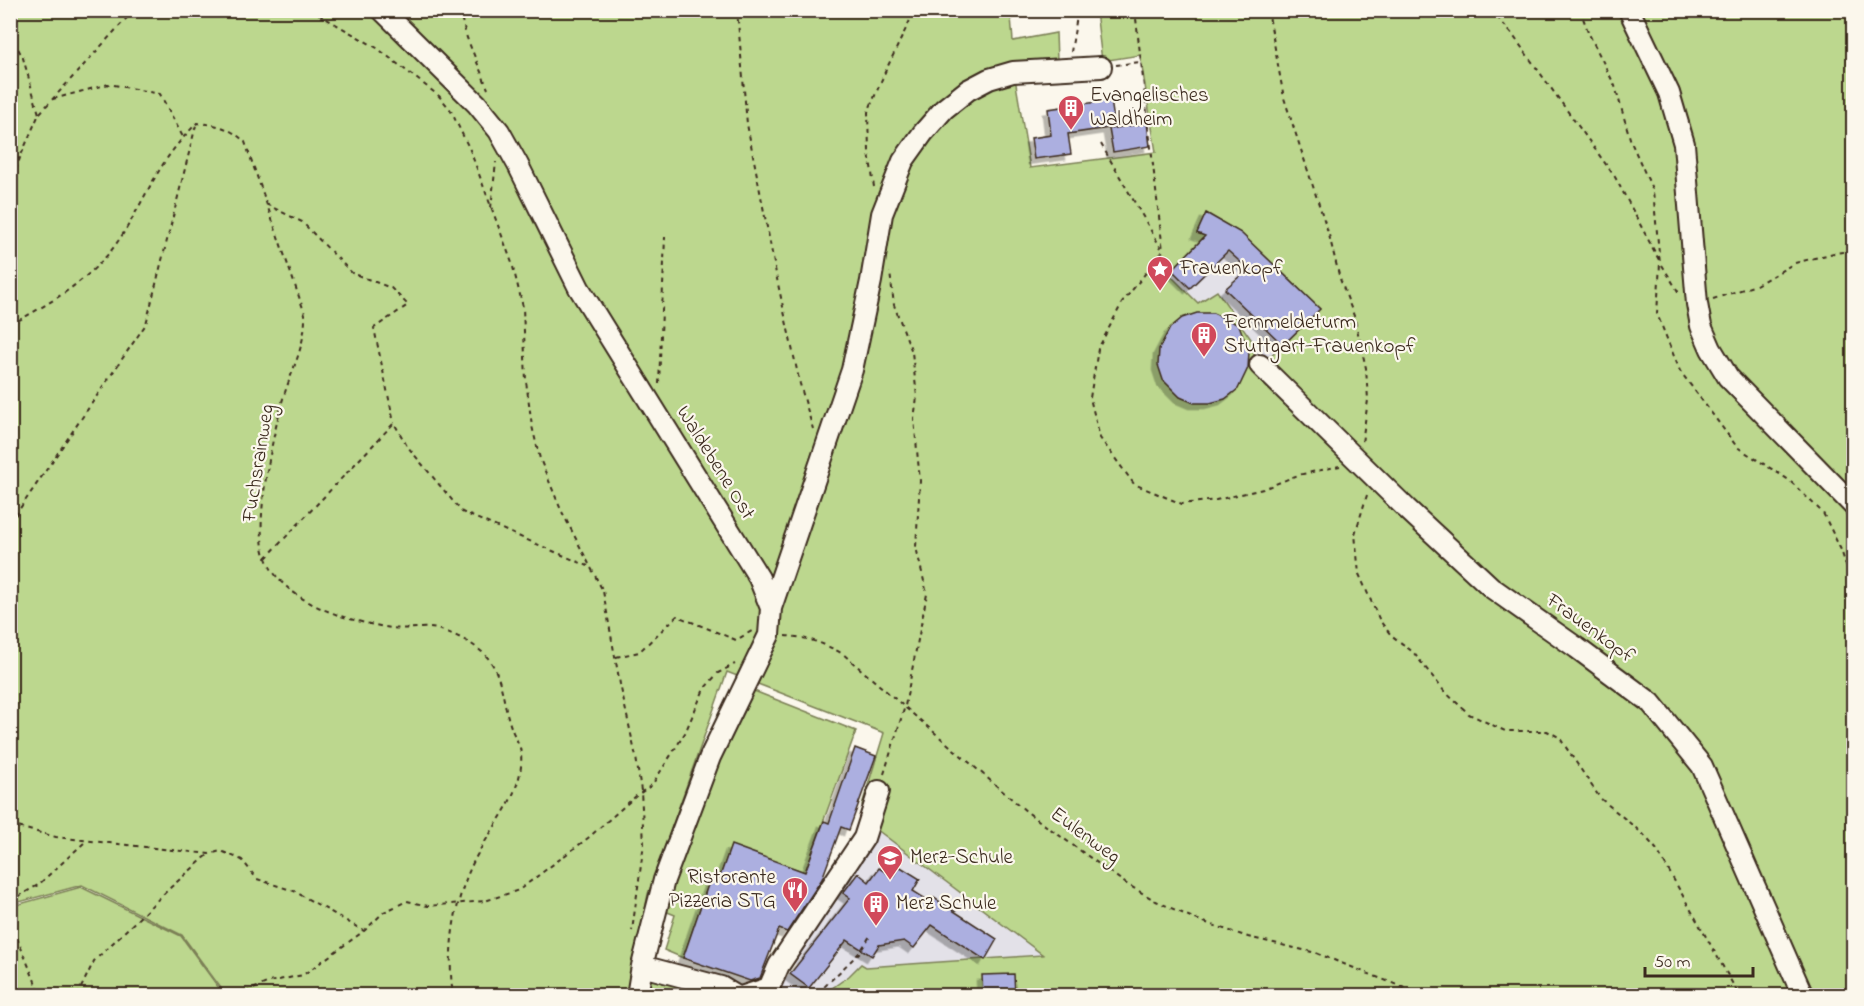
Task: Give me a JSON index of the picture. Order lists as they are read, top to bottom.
{
  "streets": {
    "street": ["Waldebene Ost", "Frauenkopf"],
    "path": ["Fuchsrainweg", "Eulenweg"]
  },
  "crossings": [
    ["Waldebene Ost", "Eulenweg"]
  ],
  "places": {
    "building": ["Evangelisches Waldheim", "Fernmeldeturm Stuttgart-Frauenkopf", "Merz Schule"],
    "place": ["Frauenkopf"],
    "school or university": ["Merz-Schule"],
    "restaurant": ["Ristorante Pizzeria STG"]
  },
  "scale_bar": "50 m"
}
